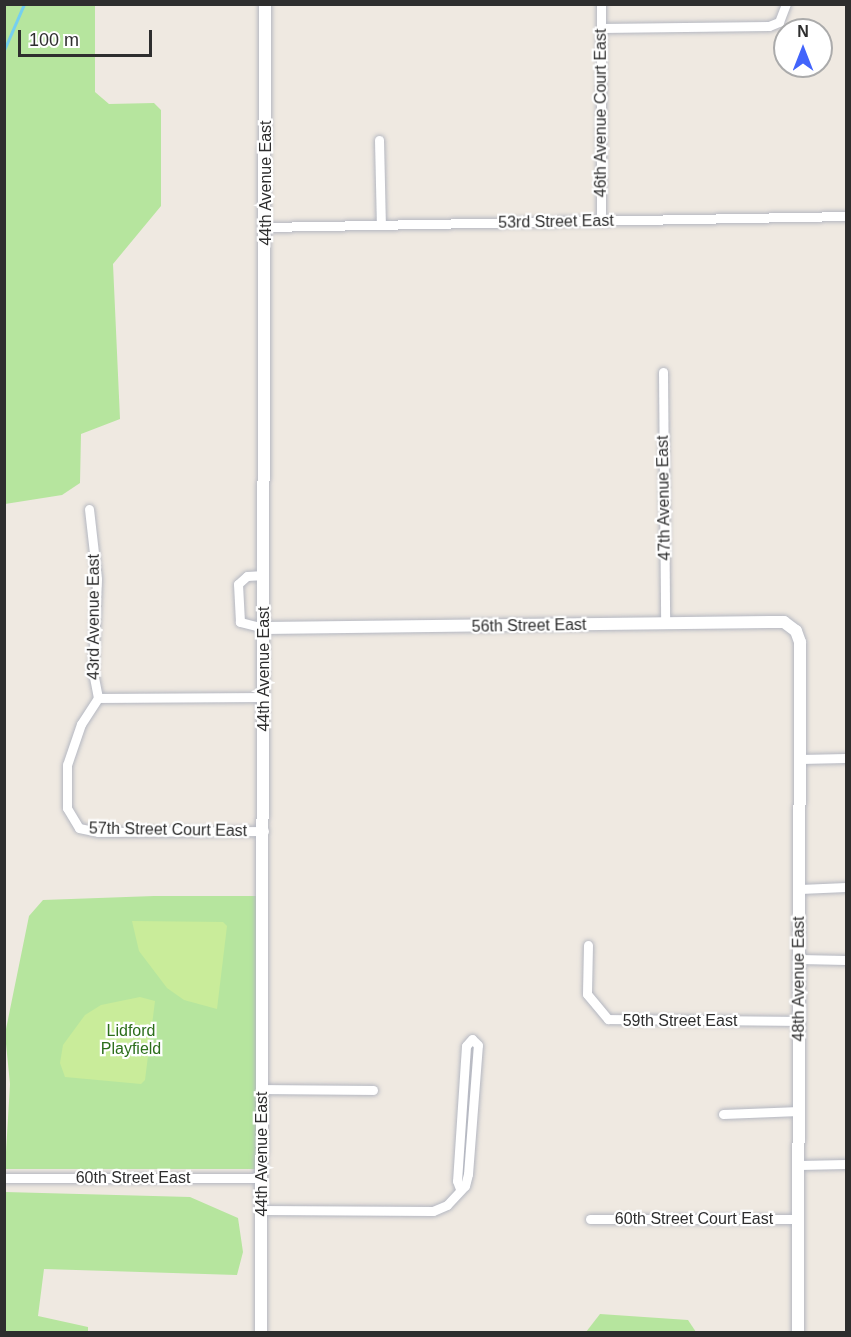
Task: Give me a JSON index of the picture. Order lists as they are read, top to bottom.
{
  "streets": {
    "street": [
      "46th Avenue Court East",
      "44th Avenue East",
      "53rd Street East",
      "47th Avenue East",
      "43rd Avenue East",
      "56th Street East",
      "57th Street Court East",
      "48th Avenue East",
      "59th Street East",
      "60th Street East",
      "60th Street Court East"
    ]
  },
  "crossings": [
    ["46th Avenue Court East", "53rd Street East"],
    ["44th Avenue East", "53rd Street East"],
    ["44th Avenue East", "56th Street East"],
    ["44th Avenue East", "57th Street Court East"],
    ["44th Avenue East", "60th Street East"],
    ["47th Avenue East", "56th Street East"],
    ["43rd Avenue East", "57th Street Court East"],
    ["56th Street East", "48th Avenue East"],
    ["48th Avenue East", "59th Street East"],
    ["48th Avenue East", "60th Street Court East"]
  ],
  "parks": ["Lidford Playfield"],
  "scale_bar": "100 m",
  "north": "top"
}
